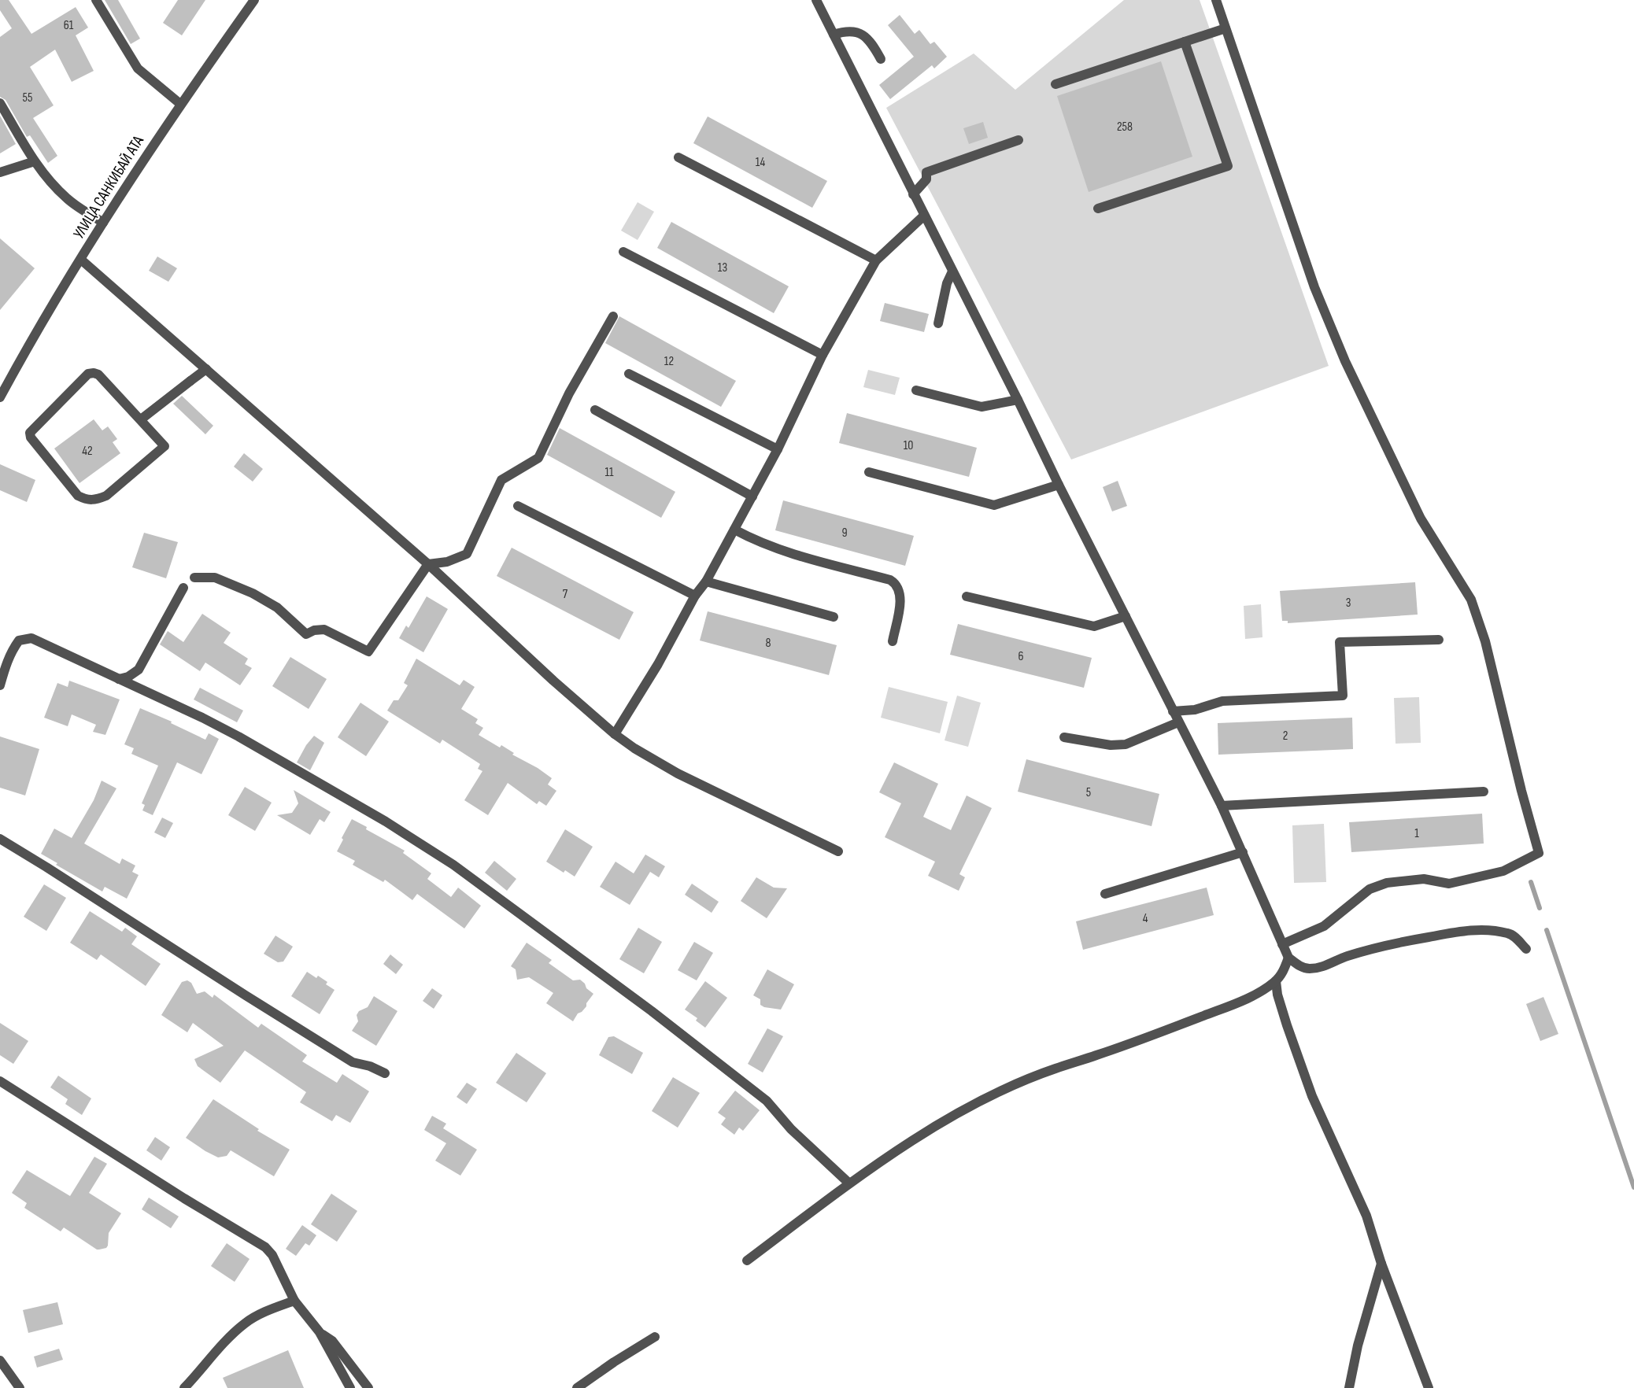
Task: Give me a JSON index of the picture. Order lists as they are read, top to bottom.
{
  "streets": {
    "street": ["УЛИЦА САНКИБАЙ АТА"]
  },
  "house_numbers": [
    "61",
    "55",
    "258",
    "14",
    "13",
    "12",
    "10",
    "42",
    "11",
    "9",
    "7",
    "3",
    "8",
    "6",
    "2",
    "5",
    "1",
    "4"
  ]
}
